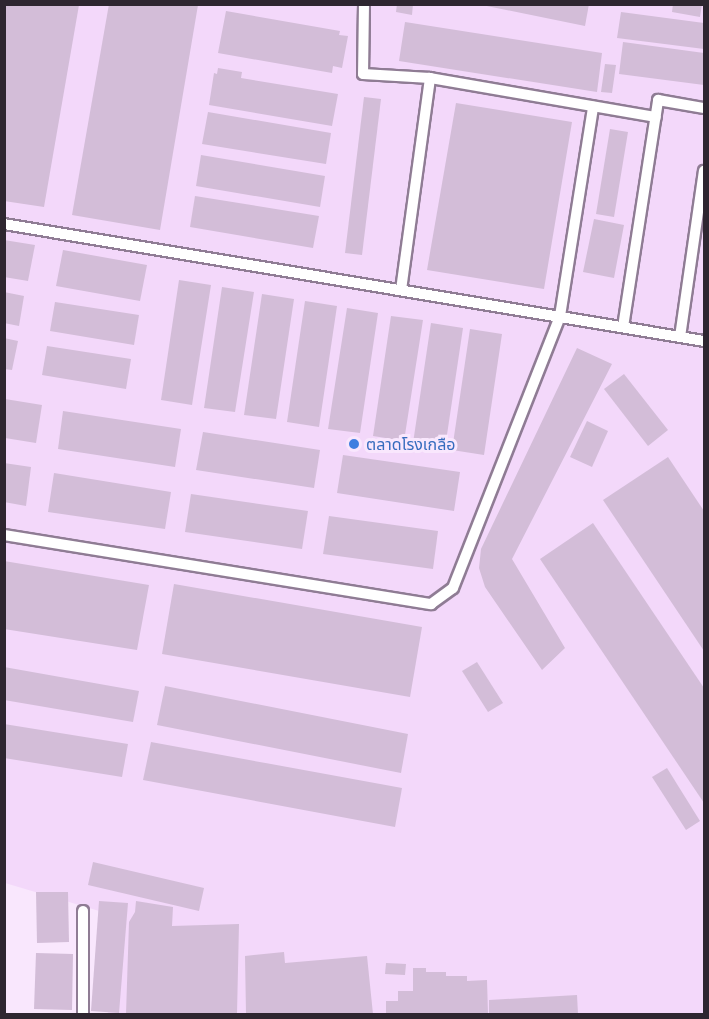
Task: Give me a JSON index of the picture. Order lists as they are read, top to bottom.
{
  "places": ["ตลาดโรงเกลือ"]
}
